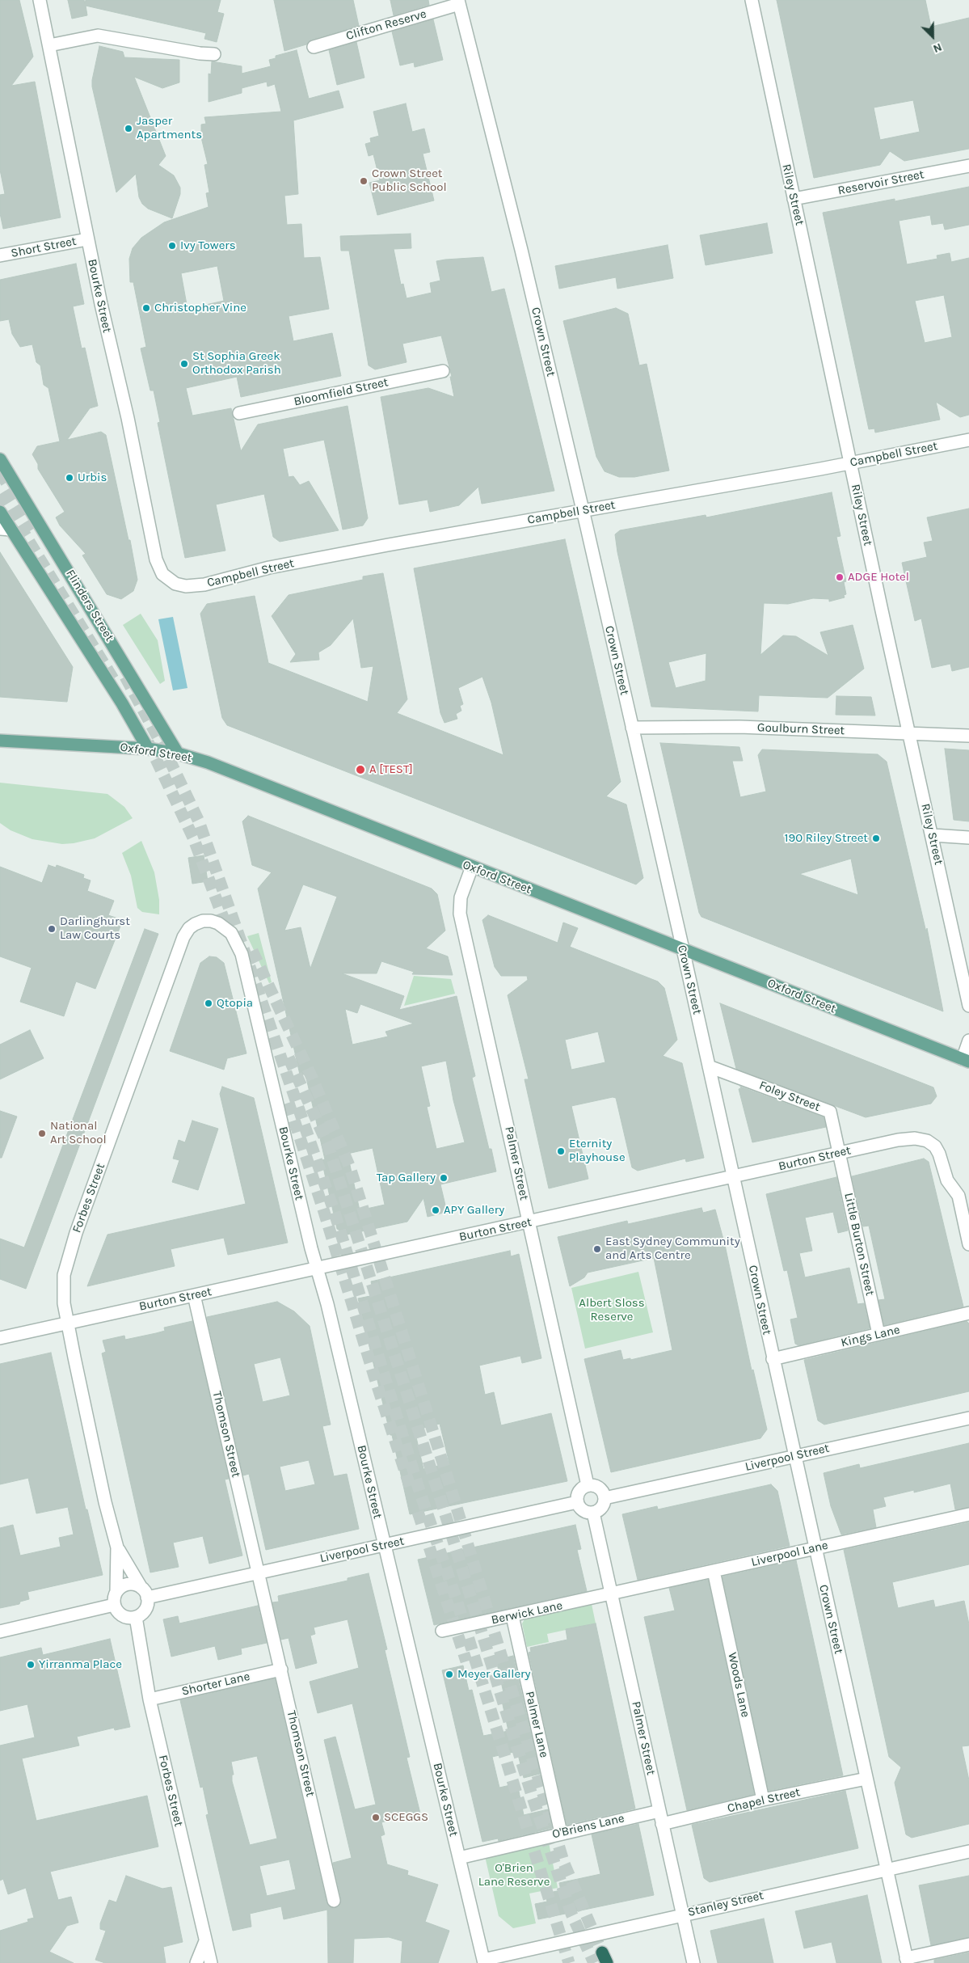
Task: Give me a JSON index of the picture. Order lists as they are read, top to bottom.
{
  "streets": {
    "main road": ["Flinders Street", "Oxford Street"],
    "street": [
      "Clifton Reserve",
      "Reservoir Street",
      "Riley Street",
      "Short Street",
      "Bourke Street",
      "Crown Street",
      "Bloomfield Street",
      "Campbell Street",
      "Goulburn Street",
      "Foley Street",
      "Burton Street",
      "Palmer Street",
      "Forbes Street",
      "Little Burton Street",
      "Kings Lane",
      "Thomson Street",
      "Liverpool Street",
      "Liverpool Lane",
      "Berwick Lane",
      "Shorter Lane",
      "Woods Lane",
      "Palmer Lane",
      "Chapel Street",
      "O'Briens Lane",
      "Stanley Street"
    ]
  },
  "crossings": [
    ["Clifton Reserve", "Crown Street"],
    ["Reservoir Street", "Riley Street"],
    ["Riley Street", "Campbell Street"],
    ["Riley Street", "Goulburn Street"],
    ["Short Street", "Bourke Street"],
    ["Bourke Street", "Campbell Street"],
    ["Bourke Street", "Burton Street"],
    ["Bourke Street", "Forbes Street"],
    ["Bourke Street", "Liverpool Street"],
    ["Bourke Street", "O'Briens Lane"],
    ["Bourke Street", "Stanley Street"],
    ["Crown Street", "Campbell Street"],
    ["Crown Street", "Goulburn Street"],
    ["Crown Street", "Oxford Street"],
    ["Crown Street", "Foley Street"],
    ["Crown Street", "Burton Street"],
    ["Crown Street", "Kings Lane"],
    ["Crown Street", "Liverpool Street"],
    ["Crown Street", "Liverpool Lane"],
    ["Crown Street", "Chapel Street"],
    ["Crown Street", "Stanley Street"],
    ["Flinders Street", "Oxford Street"],
    ["Oxford Street", "Palmer Street"],
    ["Foley Street", "Burton Street"],
    ["Foley Street", "Little Burton Street"],
    ["Burton Street", "Palmer Street"],
    ["Burton Street", "Forbes Street"],
    ["Burton Street", "Little Burton Street"],
    ["Burton Street", "Thomson Street"],
    ["Palmer Street", "Liverpool Street"],
    ["Palmer Street", "Liverpool Lane"],
    ["Palmer Street", "Berwick Lane"],
    ["Palmer Street", "Chapel Street"],
    ["Palmer Street", "O'Briens Lane"],
    ["Palmer Street", "Stanley Street"],
    ["Forbes Street", "Liverpool Street"],
    ["Forbes Street", "Shorter Lane"],
    ["Little Burton Street", "Kings Lane"],
    ["Thomson Street", "Liverpool Street"],
    ["Thomson Street", "Shorter Lane"],
    ["Liverpool Lane", "Berwick Lane"],
    ["Liverpool Lane", "Woods Lane"],
    ["Berwick Lane", "Palmer Lane"],
    ["Woods Lane", "Chapel Street"],
    ["Palmer Lane", "O'Briens Lane"]
  ],
  "parks": ["Albert Sloss Reserve", "O'Brien Lane Reserve"],
  "places": [
    "Jasper Apartments",
    "Crown Street Public School",
    "Ivy Towers",
    "Christopher Vine",
    "St Sophia Greek Orthodox Parish",
    "Urbis",
    "ADGE Hotel",
    "A [TEST]",
    "190 Riley Street",
    "Darlinghurst Law Courts",
    "Qtopia",
    "National Art School",
    "Eternity Playhouse",
    "Tap Gallery",
    "APY Gallery",
    "East Sydney Community and Arts Centre",
    "Yirranma Place",
    "Meyer Gallery",
    "SCEGGS"
  ],
  "north": "bottom right"
}
